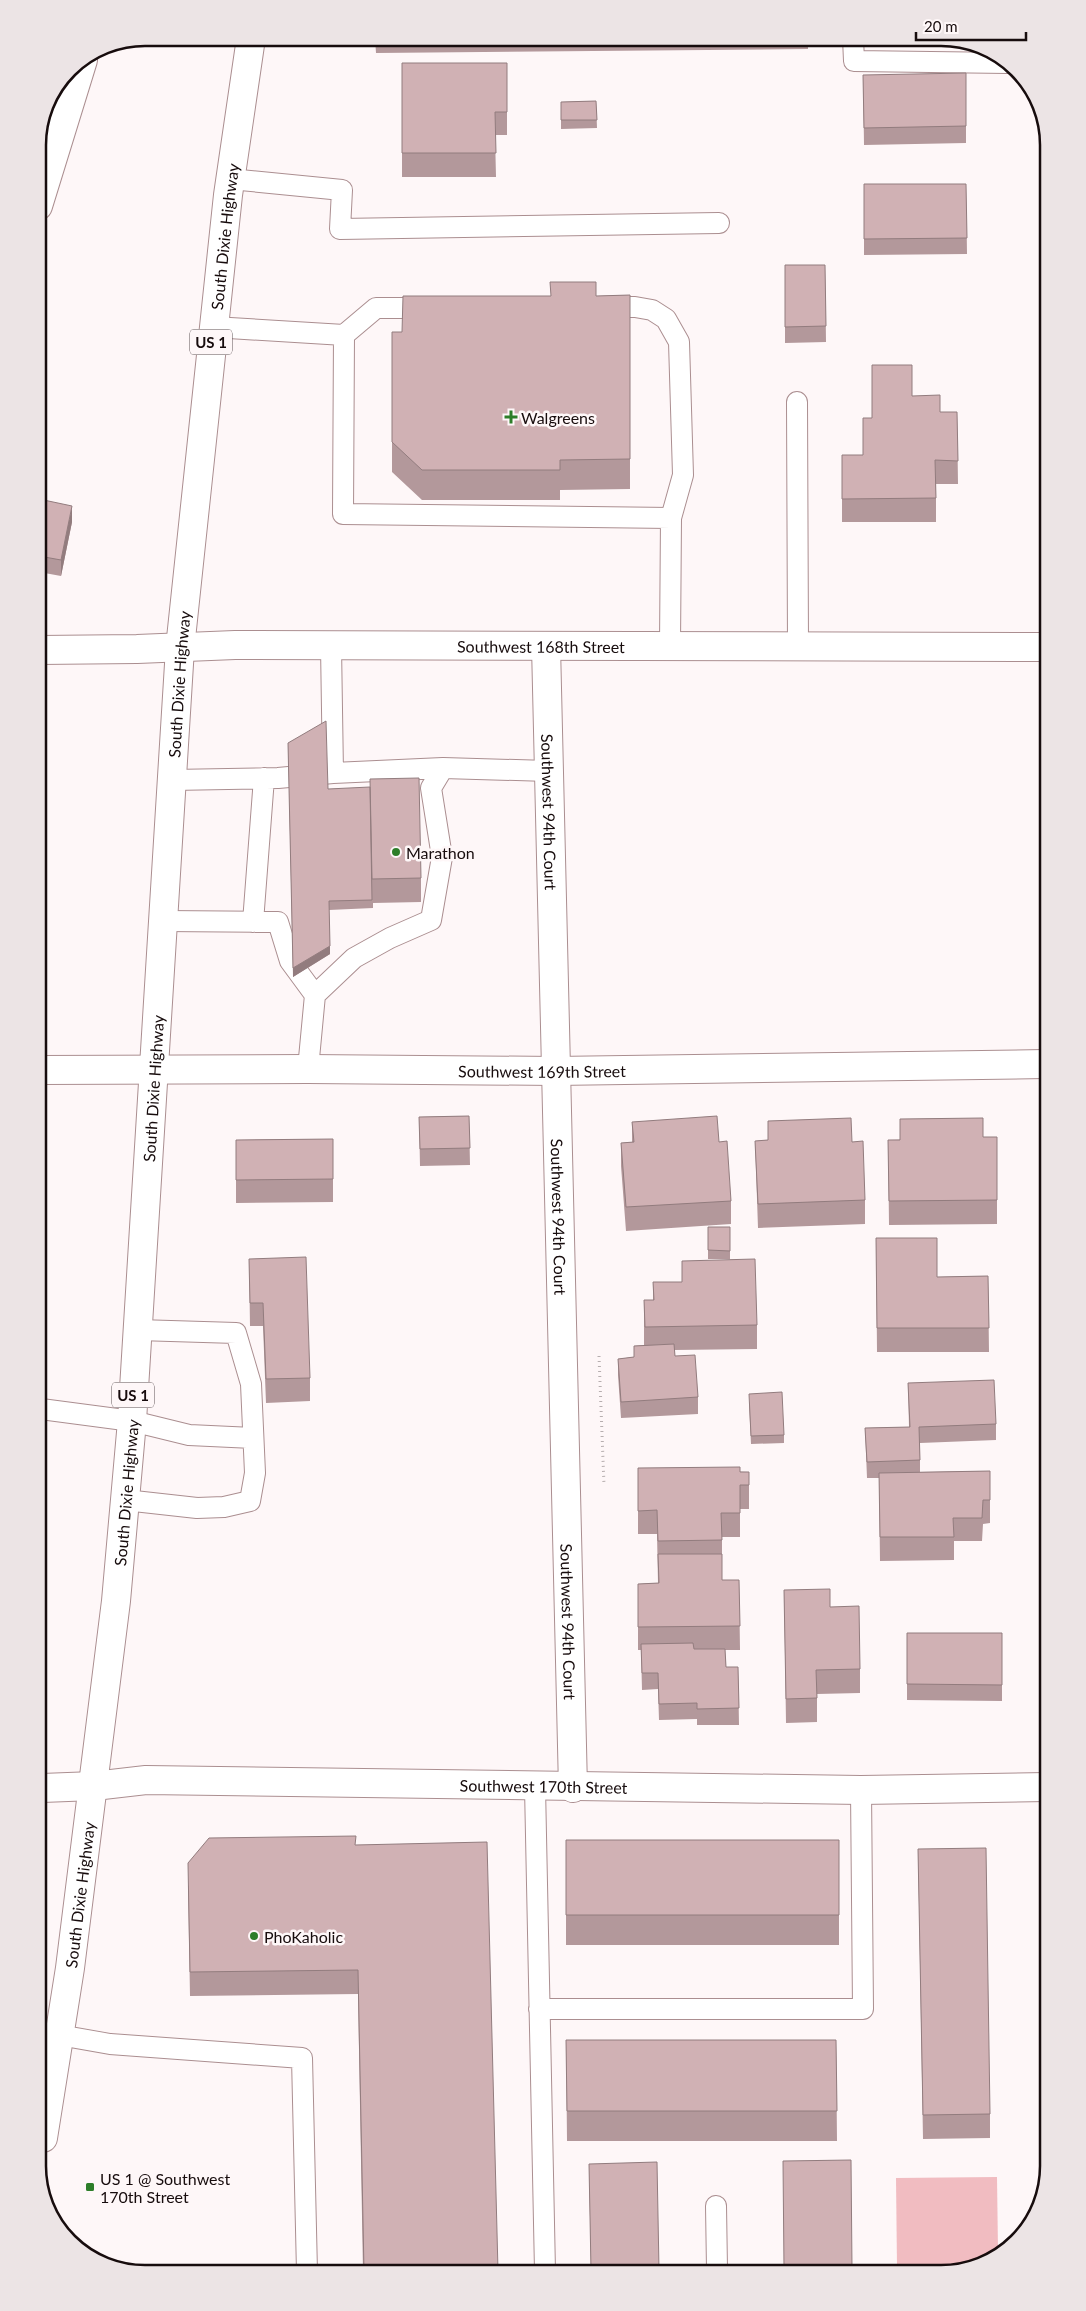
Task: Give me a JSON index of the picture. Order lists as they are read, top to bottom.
{
  "streets": {
    "main road": [
      "South Dixie Highway",
      "US 1",
      "Southwest 168th Street",
      "Southwest 94th Court",
      "Southwest 169th Street",
      "Southwest 170th Street"
    ]
  },
  "crossings": [
    ["South Dixie Highway", "Southwest 168th Street"],
    ["South Dixie Highway", "Southwest 169th Street"],
    ["South Dixie Highway", "Southwest 170th Street"],
    ["Southwest 168th Street", "Southwest 94th Court"],
    ["Southwest 94th Court", "Southwest 169th Street"],
    ["Southwest 94th Court", "Southwest 170th Street"]
  ],
  "places": {
    "health": ["Walgreens"],
    "other": ["Marathon", "PhoKaholic"],
    "transit": ["US 1 @ Southwest 170th Street"]
  },
  "scale_bar": "20 m"
}
